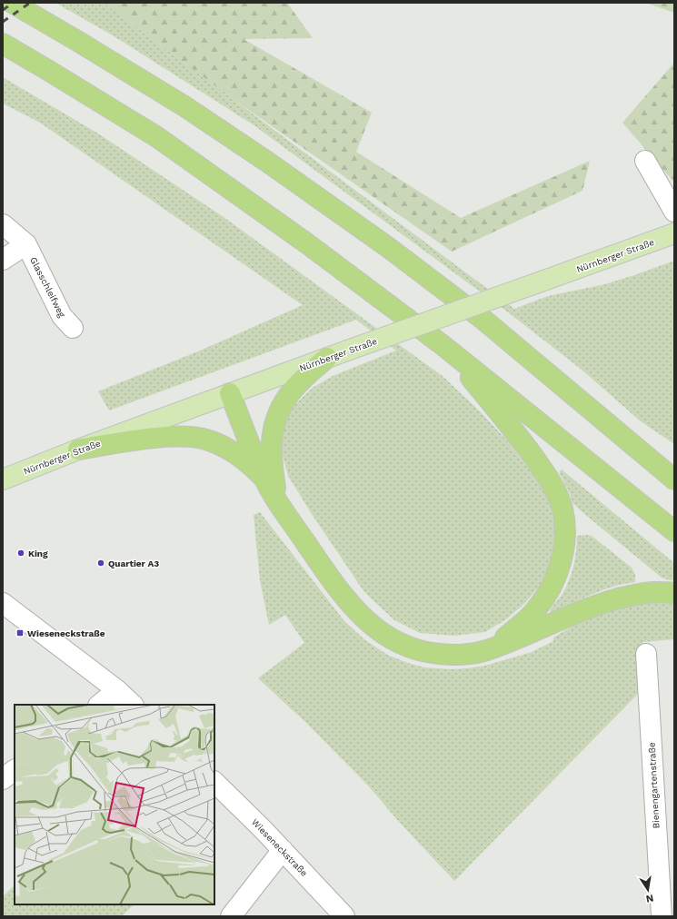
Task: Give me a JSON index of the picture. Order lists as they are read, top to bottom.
{
  "streets": {
    "main road": ["Nürnberger Straße"],
    "street": ["Glasschleifweg", "Bienengartenstraße", "Wieseneckstraße"]
  },
  "places": {
    "other": ["King", "Quartier A3"],
    "transit": ["Wieseneckstraße"]
  },
  "north": "bottom"
}
